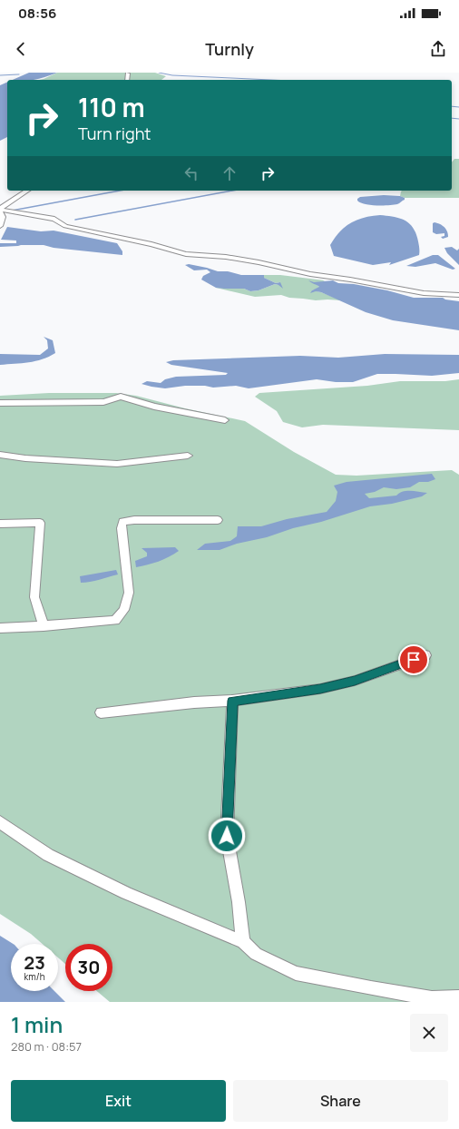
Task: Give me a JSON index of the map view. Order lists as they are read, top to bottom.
{
  "page": {
    "status": "08:56",
    "header": "Turnly",
    "turn": ["110 m", "Turn right"],
    "speed": "23 km/h",
    "limit": "30",
    "heading": ["1 min", "280 m · 08:57"],
    "buttons": ["Exit", "Share"]
  }
}
